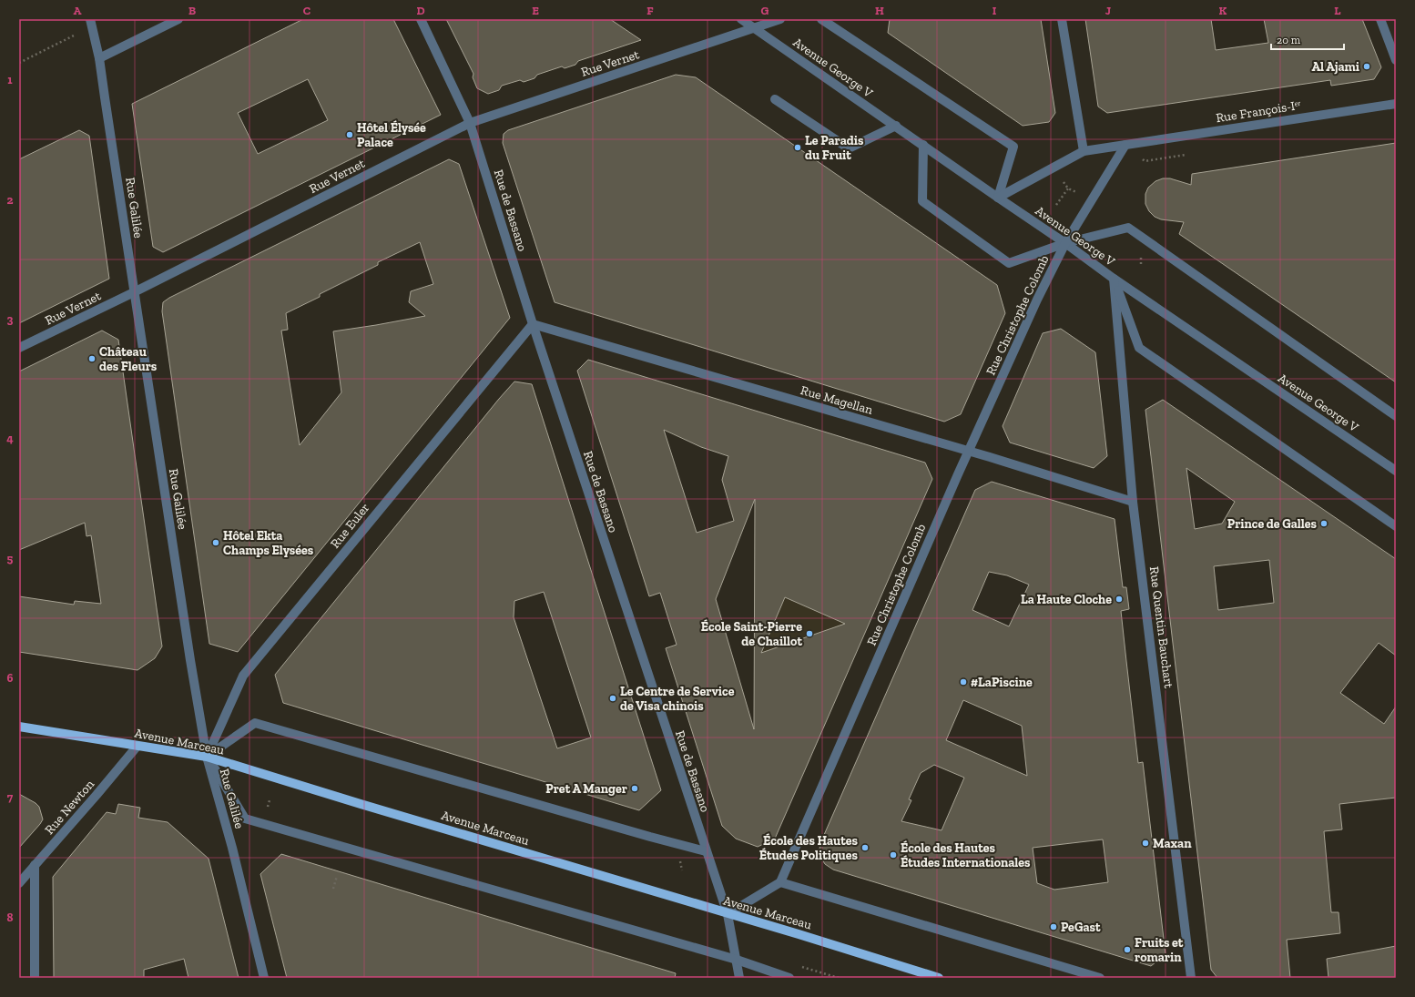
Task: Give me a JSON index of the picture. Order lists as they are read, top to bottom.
{
  "streets": {
    "main road": ["Avenue Marceau"],
    "street": [
      "Rue Vernet",
      "Avenue George V",
      "Rue François-Iᵉʳ",
      "Rue Galilée",
      "Rue de Bassano",
      "Rue Christophe Colomb",
      "Rue Magellan",
      "Rue Euler",
      "Rue Quentin Bauchart",
      "Rue Newton"
    ]
  },
  "crossings": [
    ["Rue Vernet", "Avenue George V"],
    ["Rue Vernet", "Rue Galilée"],
    ["Rue Vernet", "Rue de Bassano"],
    ["Avenue George V", "Rue François-Iᵉʳ"],
    ["Avenue George V", "Rue Christophe Colomb"],
    ["Avenue George V", "Rue Quentin Bauchart"],
    ["Rue Galilée", "Rue Euler"],
    ["Rue Galilée", "Avenue Marceau"],
    ["Rue de Bassano", "Rue Magellan"],
    ["Rue de Bassano", "Rue Euler"],
    ["Rue de Bassano", "Avenue Marceau"],
    ["Rue Christophe Colomb", "Rue Magellan"],
    ["Rue Magellan", "Rue Euler"],
    ["Rue Magellan", "Rue Quentin Bauchart"],
    ["Rue Euler", "Avenue Marceau"],
    ["Avenue Marceau", "Rue Newton"]
  ],
  "places": [
    "Al Ajami",
    "Hôtel Élysée Palace",
    "Le Paradis du Fruit",
    "Château des Fleurs",
    "Prince de Galles",
    "Hôtel Ekta Champs Elysées",
    "La Haute Cloche",
    "École Saint-Pierre de Chaillot",
    "#LaPiscine",
    "Le Centre de Service de Visa chinois",
    "Pret A Manger",
    "Maxan",
    "École des Hautes Études Politiques",
    "École des Hautes Études Internationales",
    "PeGast",
    "Fruits et romarin"
  ],
  "scale_bar": "20 m",
  "grid": {
    "columns": [
      "A",
      "B",
      "C",
      "D",
      "E",
      "F",
      "G",
      "H",
      "I",
      "J",
      "K",
      "L"
    ],
    "rows": [
      "1",
      "2",
      "3",
      "4",
      "5",
      "6",
      "7",
      "8"
    ]
  }
}
